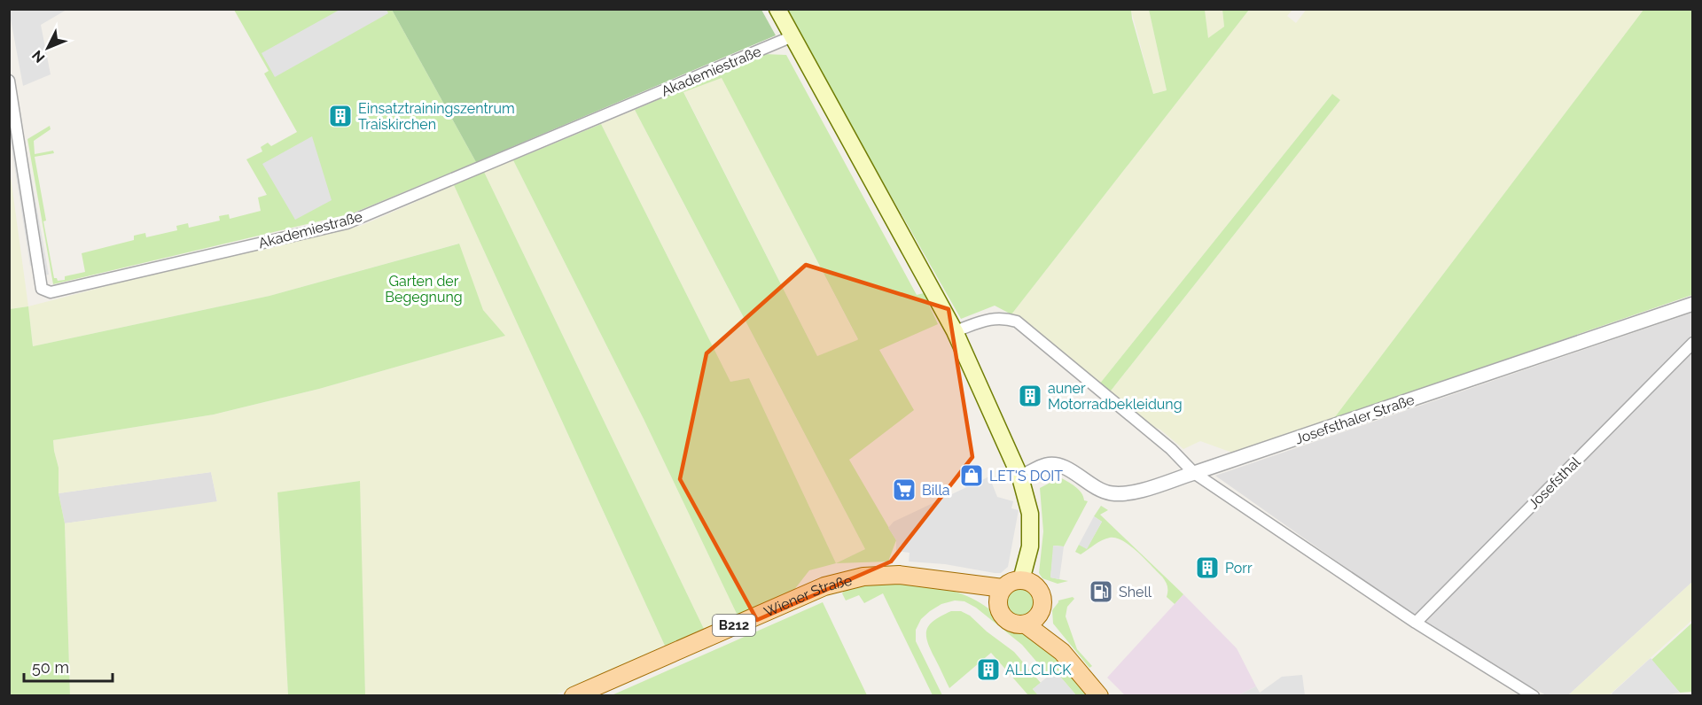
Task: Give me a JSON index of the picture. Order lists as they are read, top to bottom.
{
  "streets": {
    "main road": ["Wiener Straße", "B212"],
    "street": ["Akademiestraße", "Josefsthaler Straße", "Josefsthal"]
  },
  "parks": ["Garten der Begegnung"],
  "places": {
    "building": [
      "Einsatztrainingszentrum Traiskirchen",
      "auner Motorradbekleidung",
      "Porr",
      "ALLCLICK"
    ],
    "shop": ["LET'S DOIT"],
    "supermarket": ["Billa"],
    "fuel station": ["Shell"]
  },
  "scale_bar": "50 m",
  "north": "bottom left"
}
